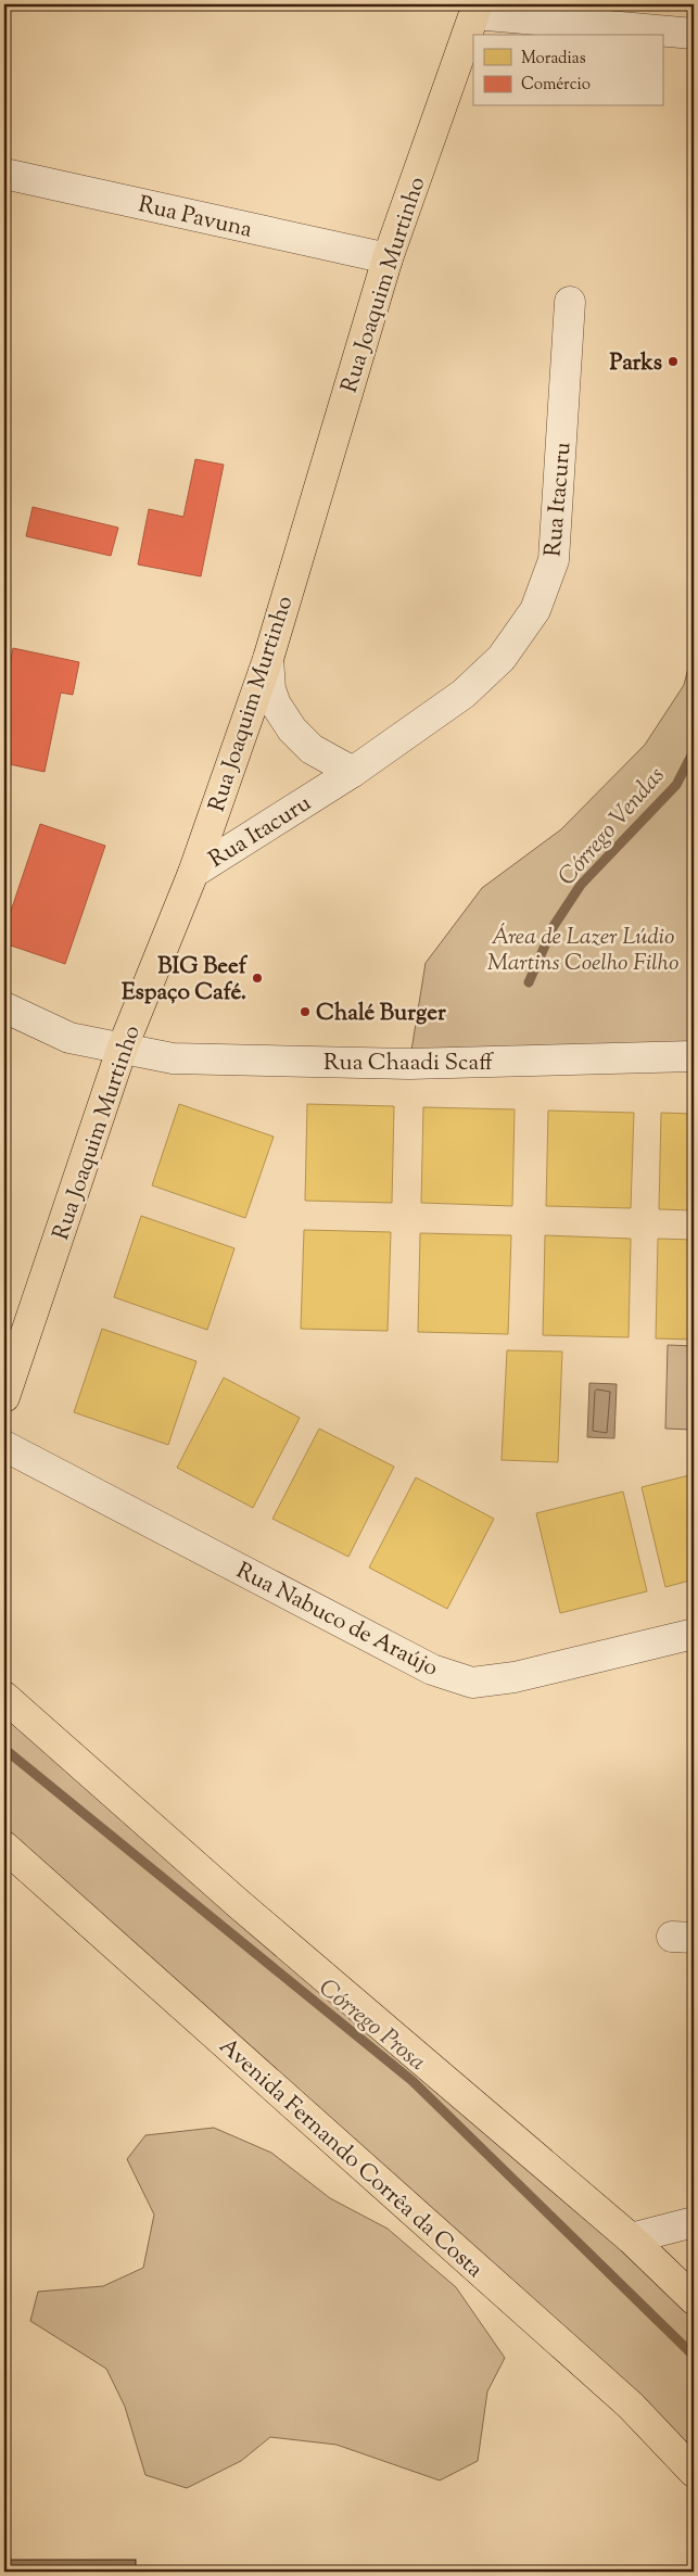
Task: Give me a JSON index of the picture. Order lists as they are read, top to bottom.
{
  "streets": {
    "main road": ["Rua Joaquim Murtinho", "Avenida Fernando Corrêa da Costa"],
    "street": [
      "Rua Pavuna",
      "Rua Itacuru",
      "Rua Chaadi Scaff",
      "Rua Nabuco de Araújo"
    ]
  },
  "crossings": [
    ["Rua Pavuna", "Rua Joaquim Murtinho"],
    ["Rua Joaquim Murtinho", "Rua Itacuru"],
    ["Rua Joaquim Murtinho", "Rua Chaadi Scaff"]
  ],
  "water": ["Córrego Vendas", "Córrego Prosa"],
  "parks": ["Área de Lazer Lúdio Martins Coelho Filho"],
  "places": ["Parks", "BIG Beef Espaço Café.", "Chalé Burger"],
  "legend": ["Moradias", "Comércio"]
}
